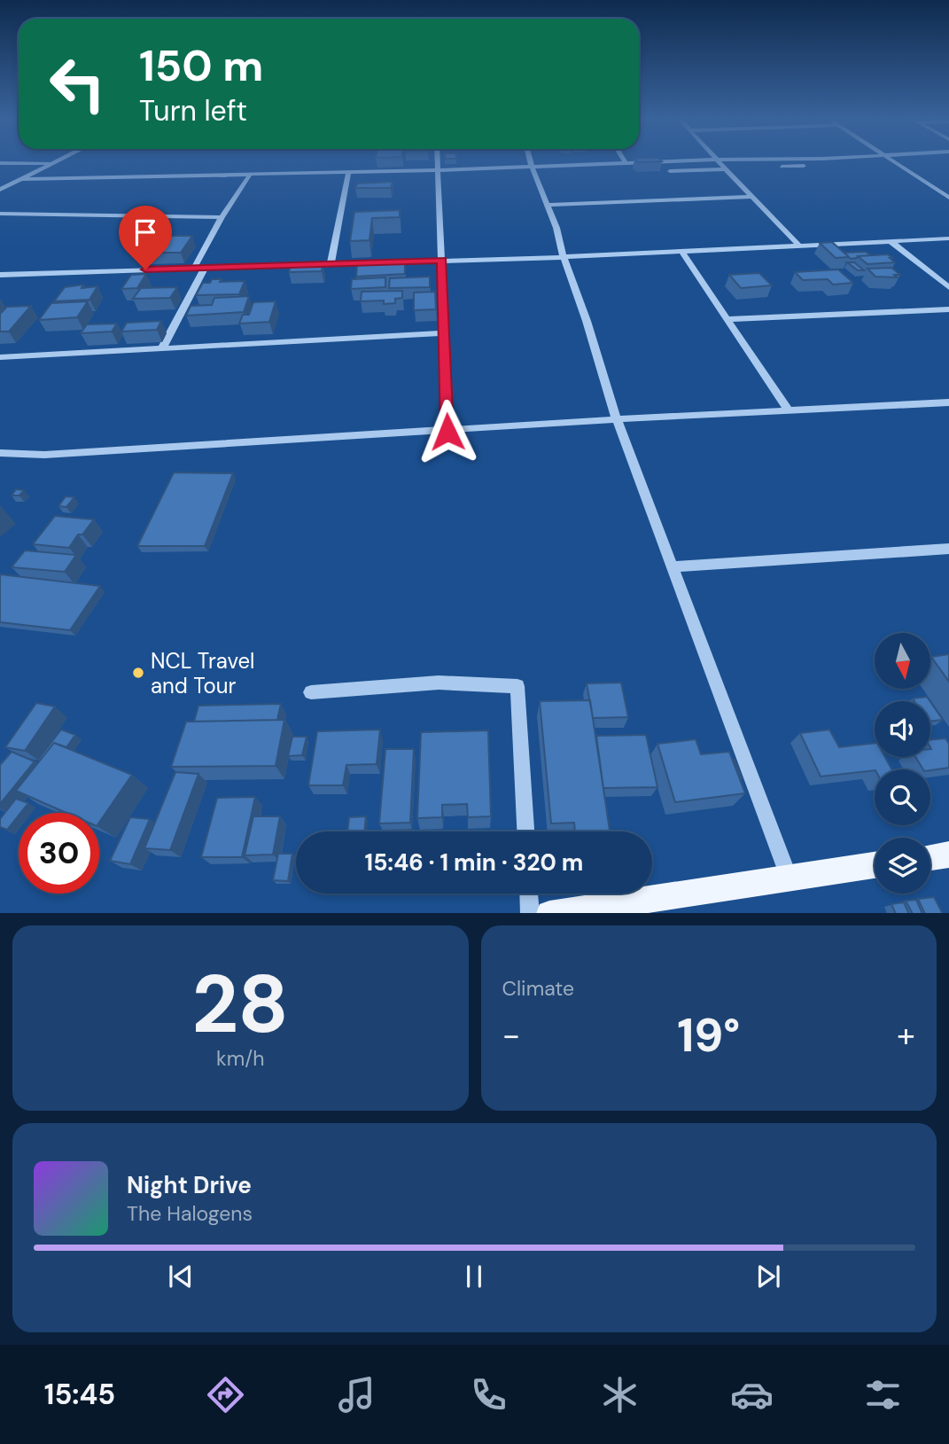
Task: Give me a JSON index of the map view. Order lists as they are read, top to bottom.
{
  "places": ["NCL Travel and Tour"],
  "north": "bottom",
  "page": {
    "turn": ["150 m", "Turn left"],
    "limit": "30",
    "trip": "15:46 · 1 min · 320 m",
    "tile": [
      ["28", "km/h"],
      "Climate"
    ],
    "heat": ["−", "19°", "+"],
    "song": ["Night Drive", "The Halogens"],
    "tabs": "15:45"
  }
}
